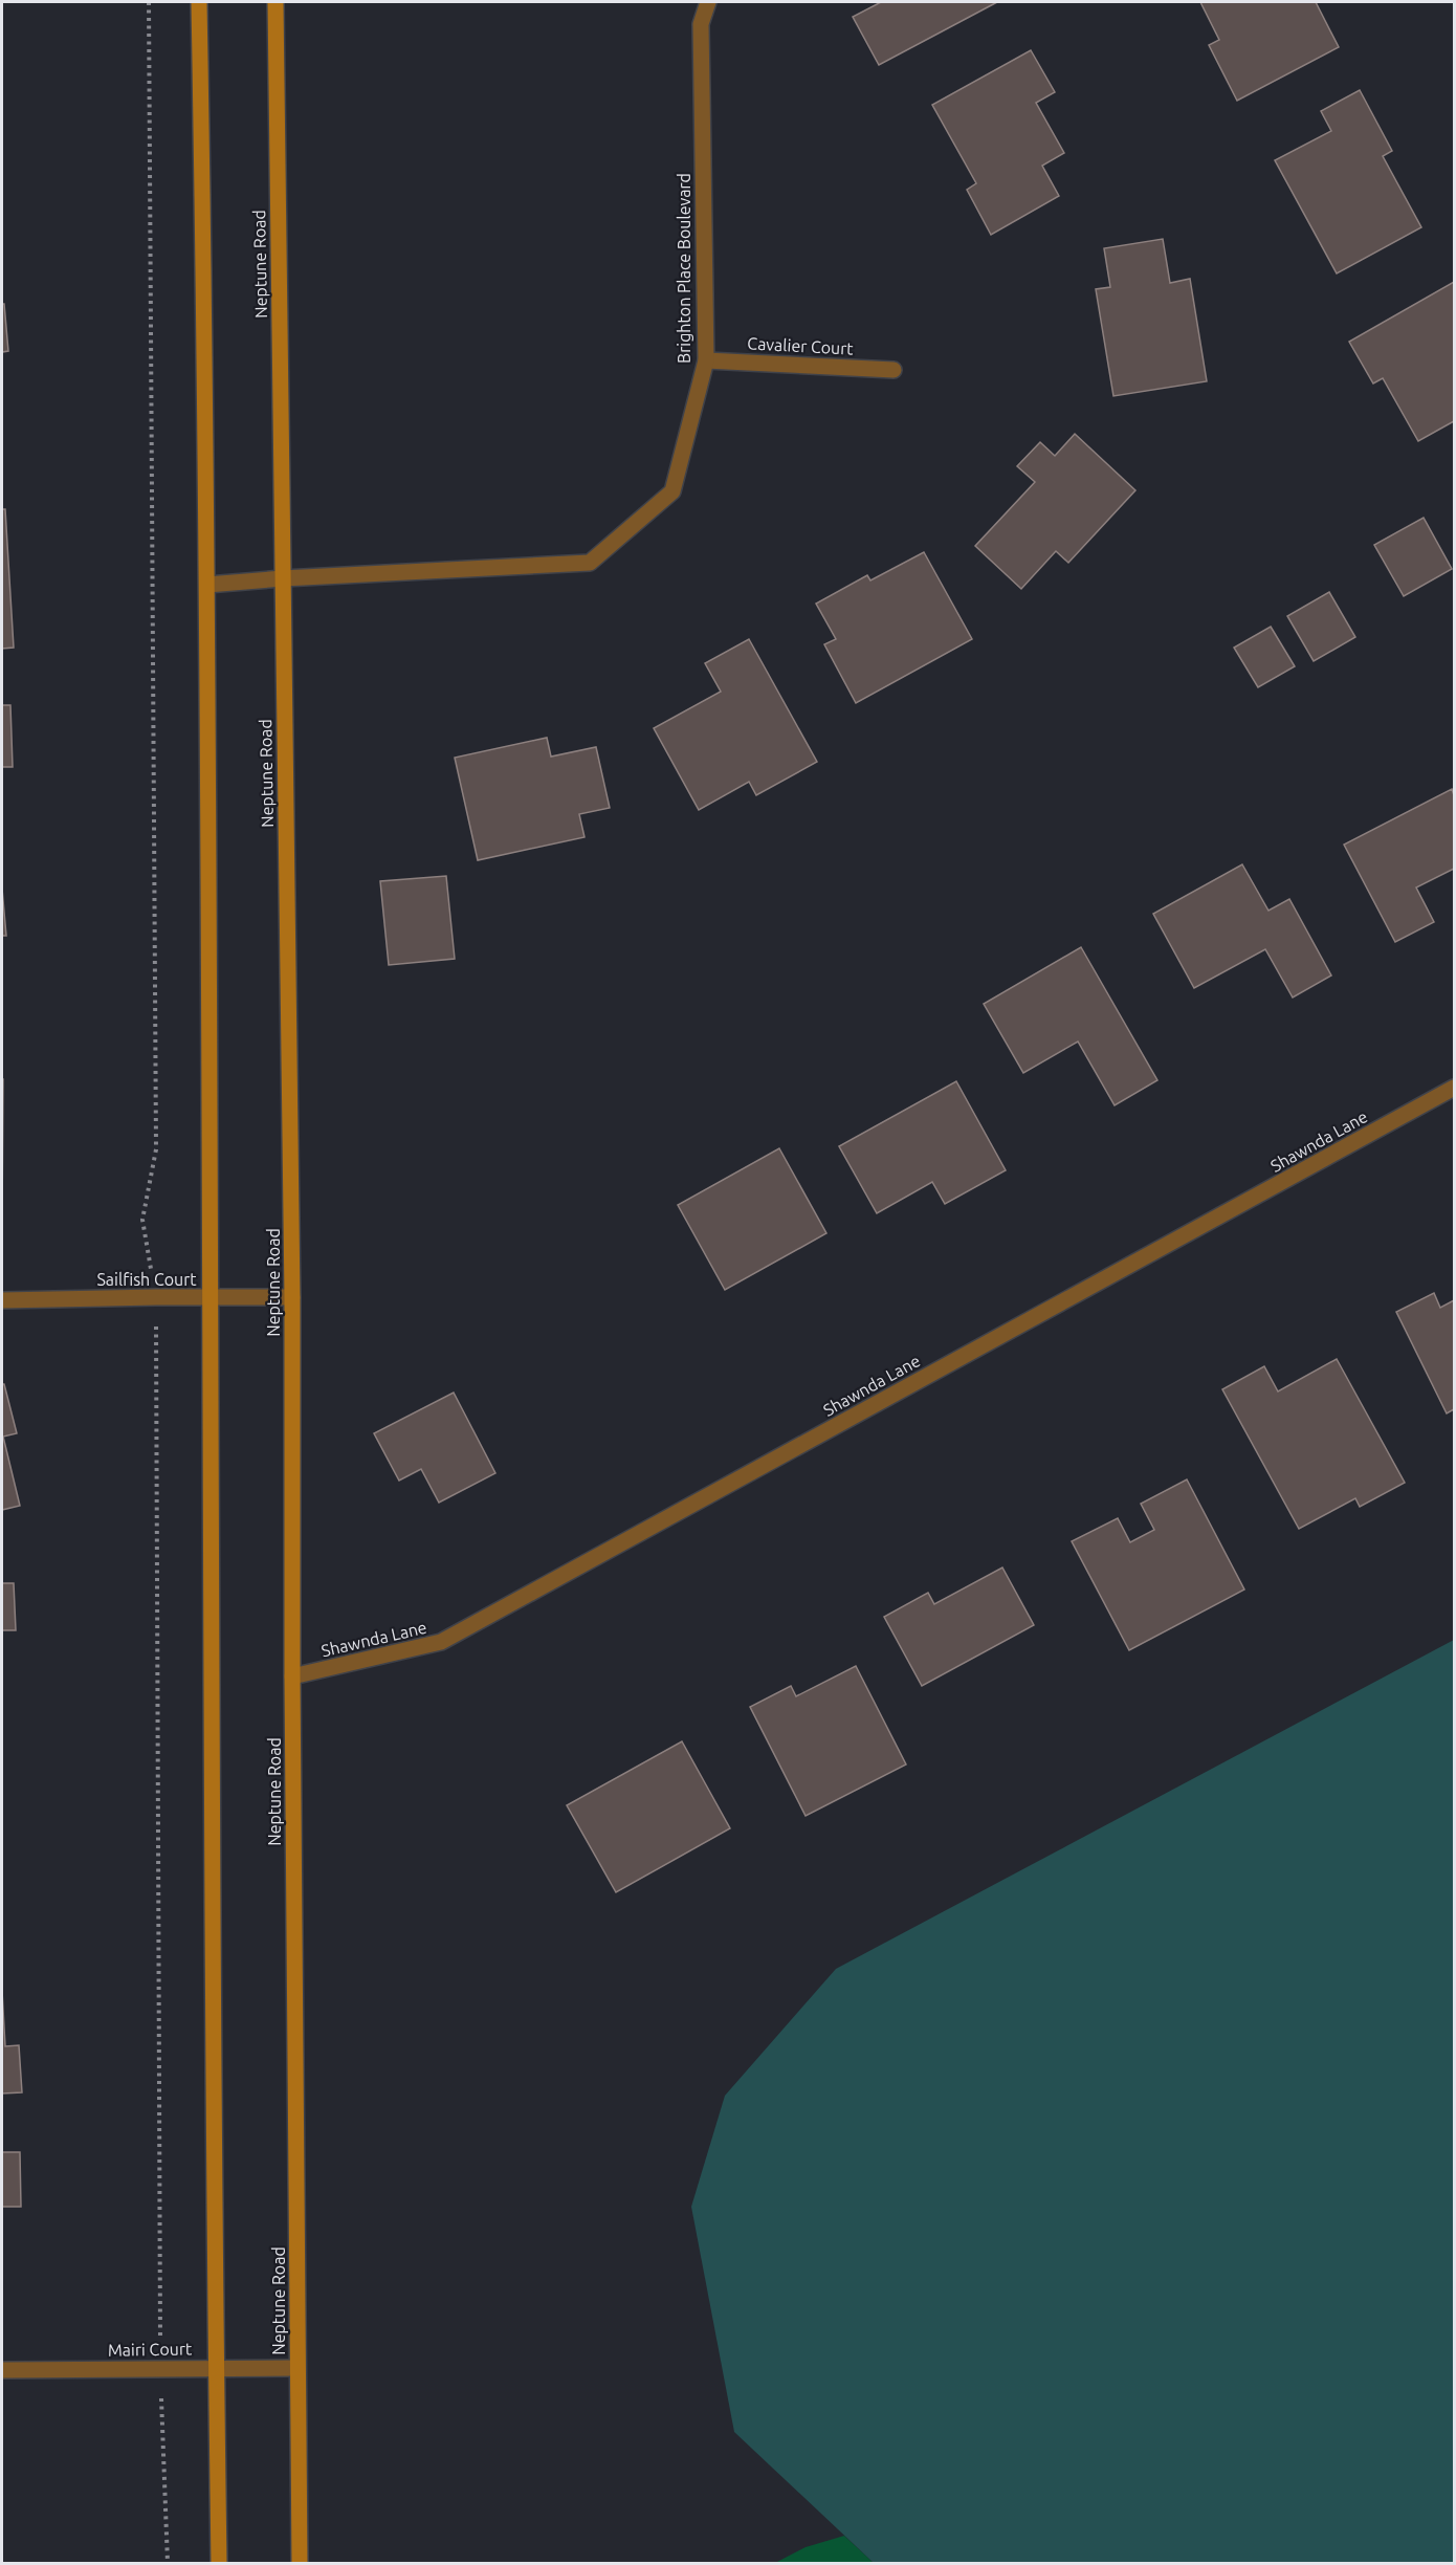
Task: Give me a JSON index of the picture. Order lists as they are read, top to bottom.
{
  "streets": {
    "main road": ["Neptune Road"],
    "street": [
      "Brighton Place Boulevard",
      "Cavalier Court",
      "Shawnda Lane",
      "Sailfish Court",
      "Mairi Court"
    ]
  },
  "crossings": [
    ["Neptune Road", "Brighton Place Boulevard"],
    ["Neptune Road", "Shawnda Lane"],
    ["Neptune Road", "Sailfish Court"],
    ["Neptune Road", "Mairi Court"],
    ["Brighton Place Boulevard", "Cavalier Court"]
  ]
}
